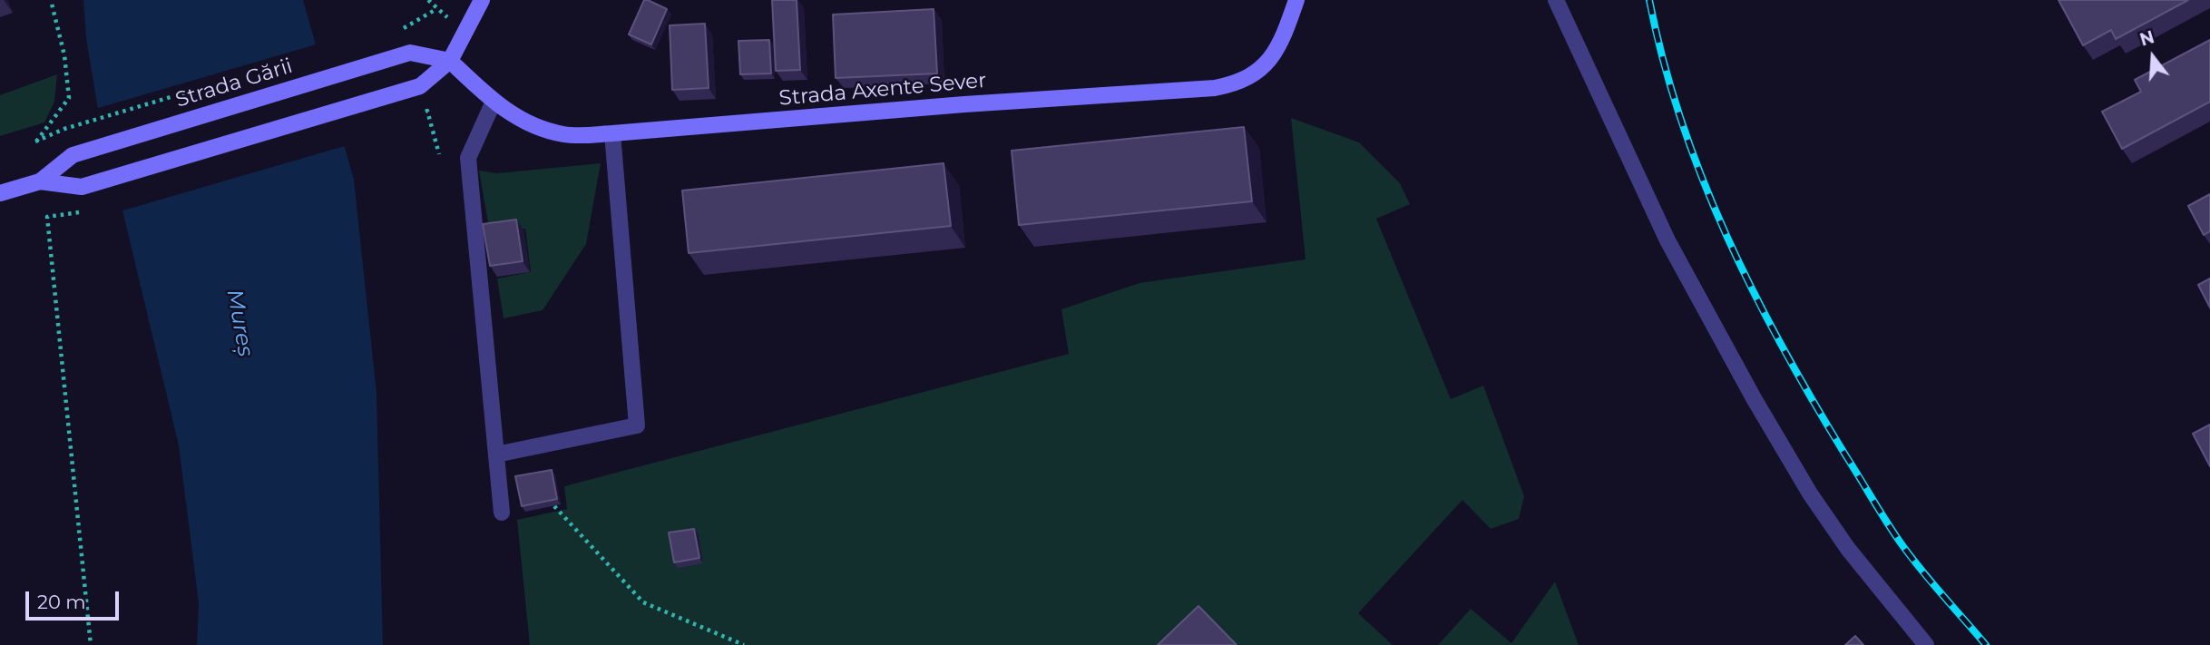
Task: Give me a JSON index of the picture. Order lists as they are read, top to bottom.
{
  "streets": {
    "main road": ["Strada Gării", "Strada Axente Sever"]
  },
  "crossings": [
    ["Strada Gării", "Strada Axente Sever"]
  ],
  "water": ["Mureș"],
  "scale_bar": "20 m",
  "north": "top"
}
